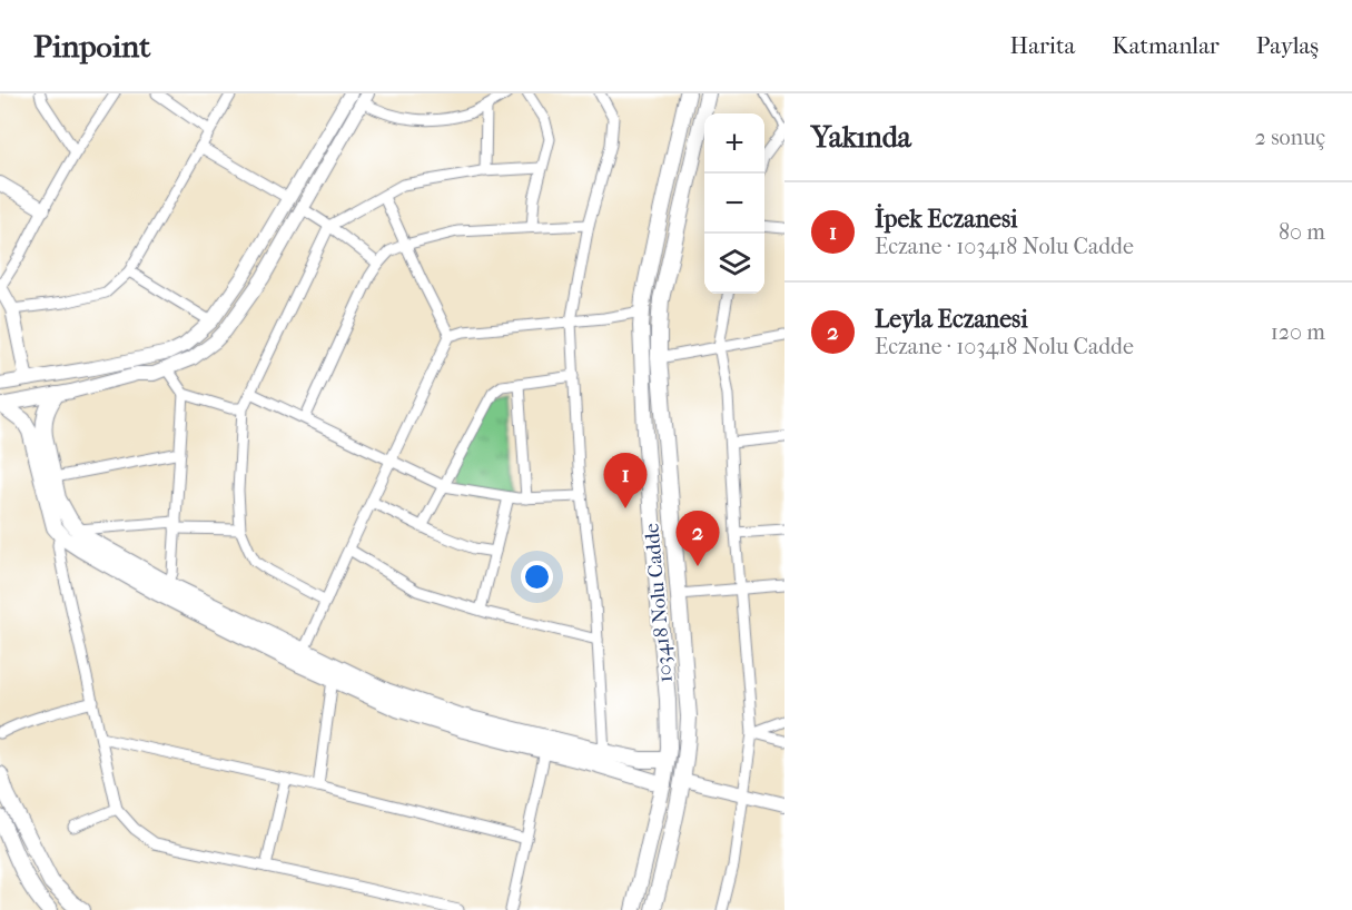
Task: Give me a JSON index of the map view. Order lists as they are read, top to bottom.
{
  "streets": {
    "main road": ["103418 Nolu Cadde"]
  },
  "page": {
    "header": "Pinpoint",
    "nav": ["Harita", "Katmanlar", "Paylaş"],
    "heading": ["Yakında", "2 sonuç"],
    "map_buttons": ["+", "−"],
    "list": [
      {
        "mark": "1",
        "name": "İpek Eczanesi",
        "note": "Eczane · 103418 Nolu Cadde",
        "value": "80 m"
      },
      {
        "mark": "2",
        "name": "Leyla Eczanesi",
        "note": "Eczane · 103418 Nolu Cadde",
        "value": "120 m"
      }
    ],
    "pins": ["1", "2"]
  }
}
